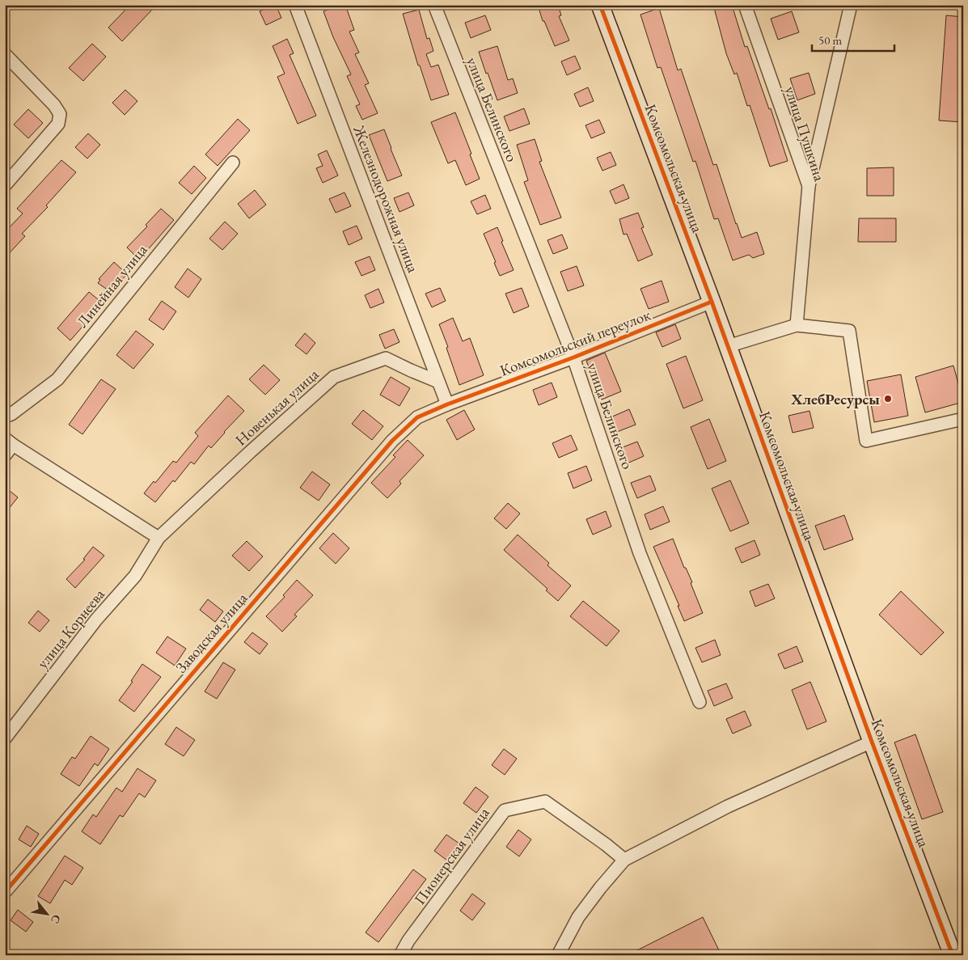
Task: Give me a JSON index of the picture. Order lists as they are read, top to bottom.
{
  "streets": {
    "street": [
      "улица Белинского",
      "улица Пушкина",
      "Комсомольская улица",
      "Железнодорожная улица",
      "Линейная улица",
      "Комсомольский переулок",
      "Новенькая улица",
      "улица Корнеева",
      "Заводская улица",
      "Пионерская улица"
    ]
  },
  "crossings": [
    ["улица Белинского", "Комсомольский переулок"],
    ["Комсомольская улица", "Комсомольский переулок"],
    ["Железнодорожная улица", "Комсомольский переулок"],
    ["Железнодорожная улица", "Новенькая улица"],
    ["Железнодорожная улица", "Заводская улица"],
    ["Комсомольский переулок", "Заводская улица"],
    ["Новенькая улица", "улица Корнеева"]
  ],
  "places": ["ХлебРесурсы"],
  "scale_bar": "50 m",
  "north": "bottom right"
}
